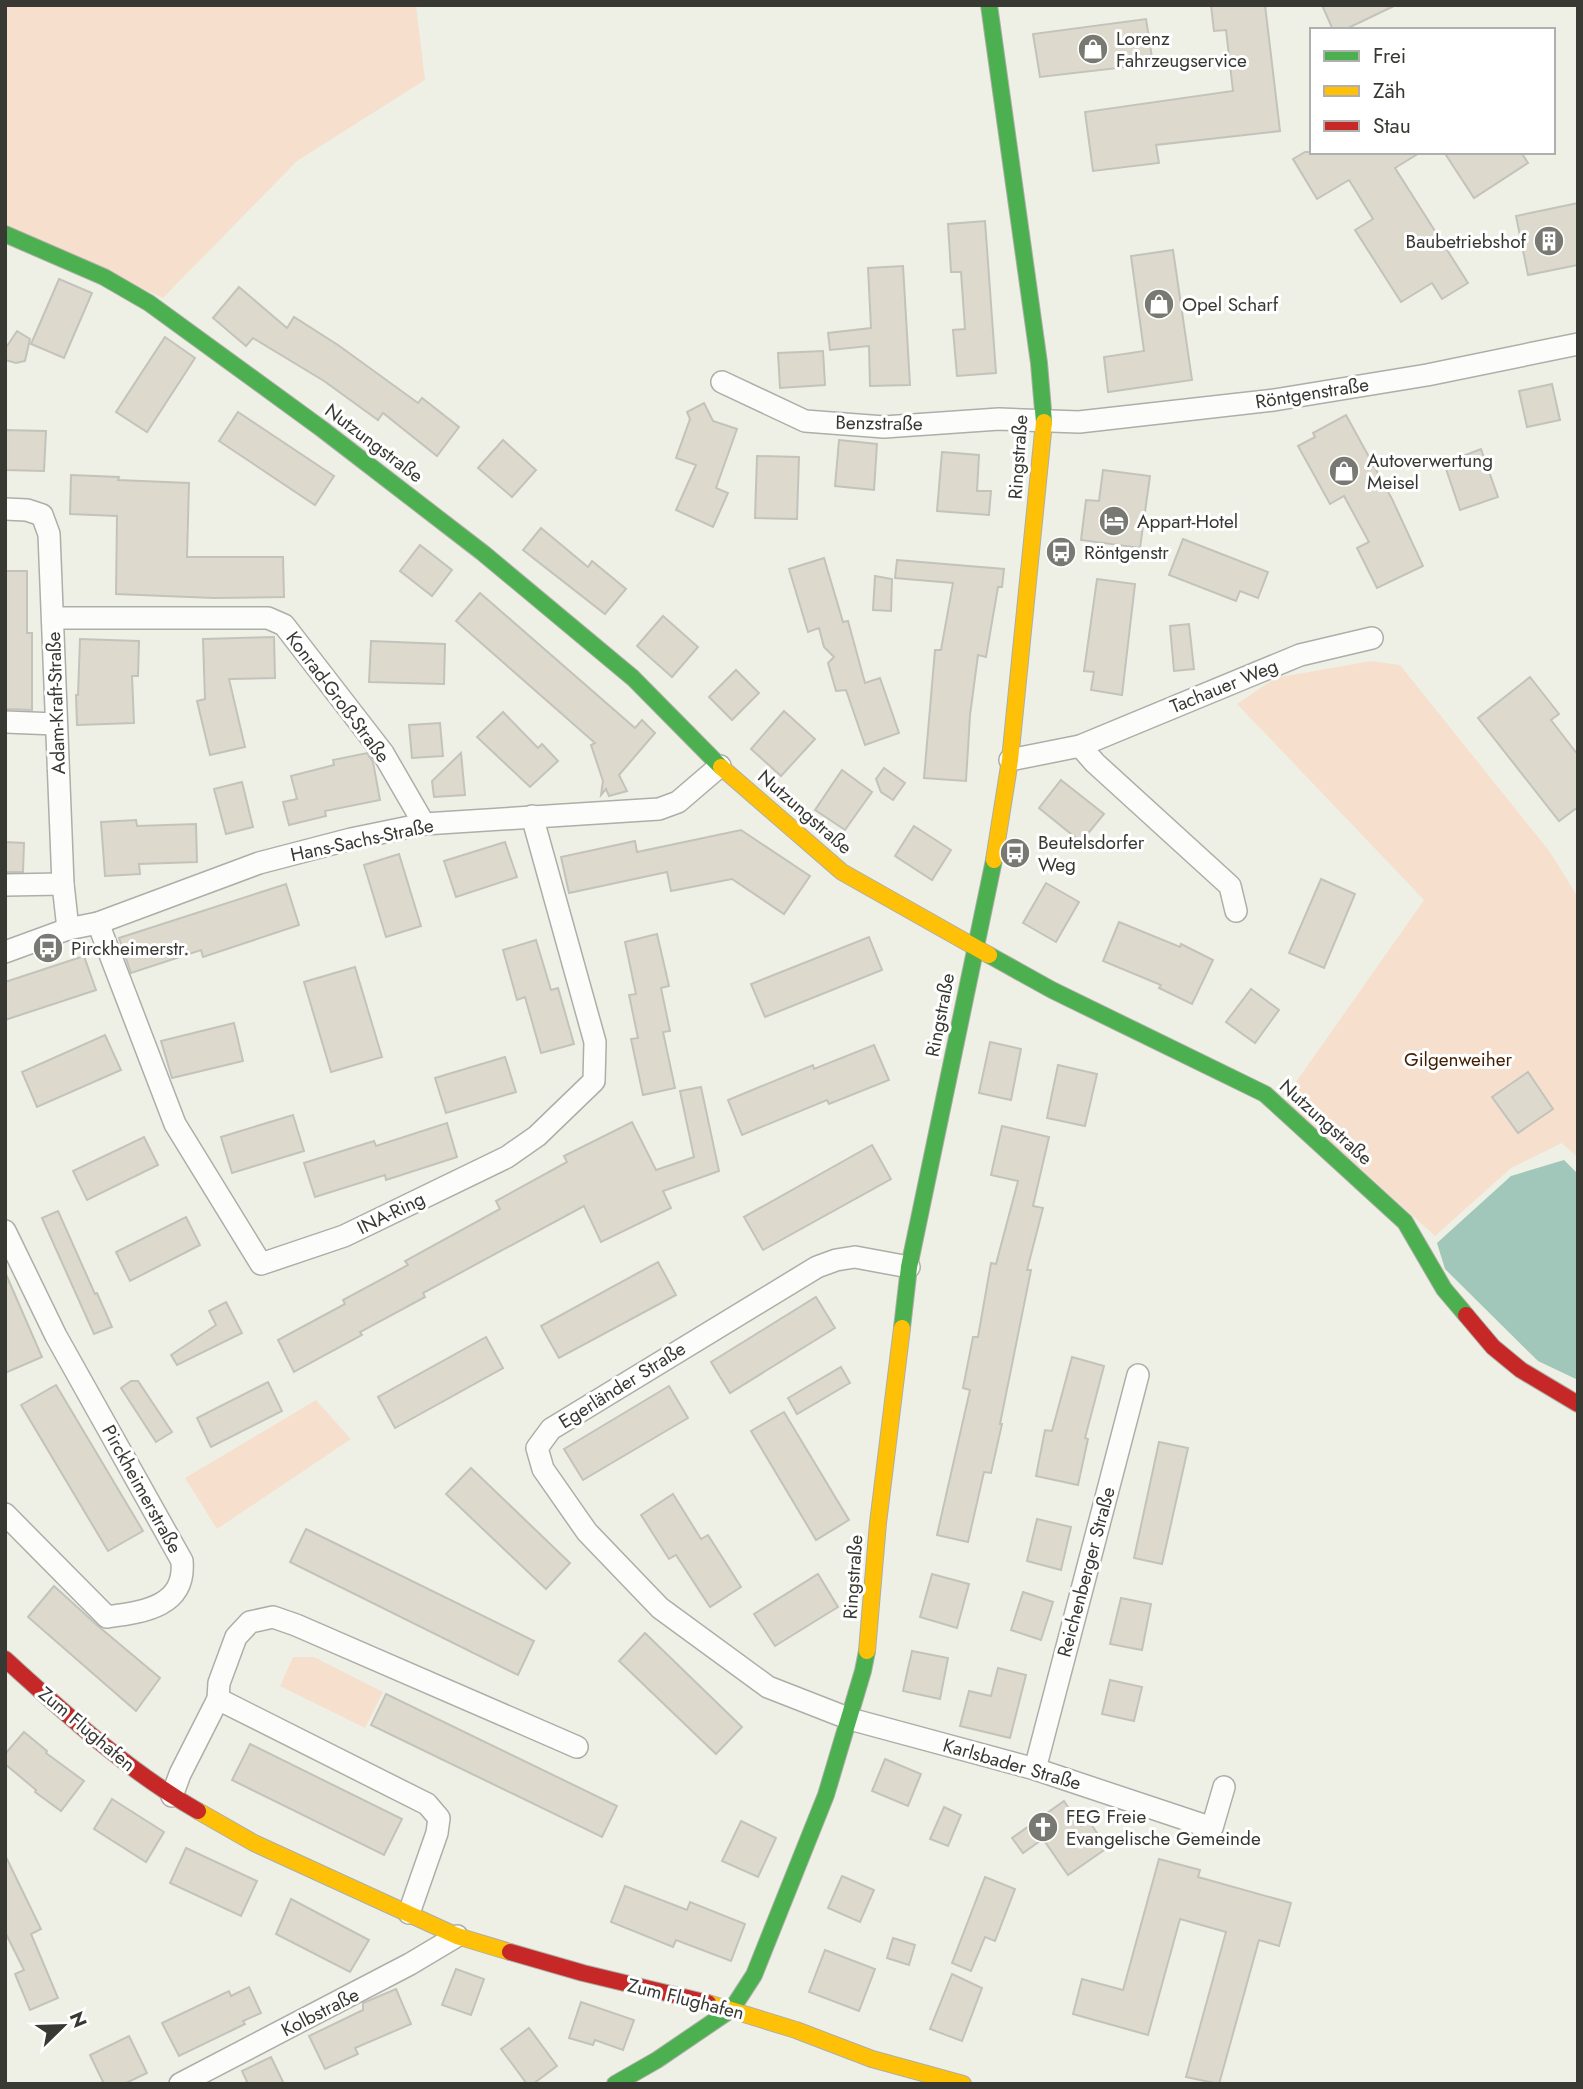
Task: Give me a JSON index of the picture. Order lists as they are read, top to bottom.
{
  "streets": {
    "street": [
      "Röntgenstraße",
      "Benzstraße",
      "Nutzungstraße",
      "Ringstraße",
      "Tachauer Weg",
      "Konrad-Groß-Straße",
      "Adam-Kraft-Straße",
      "Hans-Sachs-Straße",
      "INA-Ring",
      "Egerländer Straße",
      "Pirckheimerstraße",
      "Reichenberger Straße",
      "Zum Flughafen",
      "Karlsbader Straße",
      "Kolbstraße"
    ]
  },
  "crossings": [
    ["Röntgenstraße", "Benzstraße"],
    ["Röntgenstraße", "Ringstraße"],
    ["Benzstraße", "Ringstraße"],
    ["Nutzungstraße", "Ringstraße"],
    ["Nutzungstraße", "Hans-Sachs-Straße"],
    ["Ringstraße", "Tachauer Weg"],
    ["Ringstraße", "Egerländer Straße"],
    ["Ringstraße", "Zum Flughafen"],
    ["Ringstraße", "Karlsbader Straße"],
    ["Konrad-Groß-Straße", "Adam-Kraft-Straße"],
    ["Konrad-Groß-Straße", "Hans-Sachs-Straße"],
    ["Adam-Kraft-Straße", "Hans-Sachs-Straße"],
    ["Hans-Sachs-Straße", "INA-Ring"],
    ["Egerländer Straße", "Karlsbader Straße"],
    ["Reichenberger Straße", "Karlsbader Straße"],
    ["Zum Flughafen", "Kolbstraße"]
  ],
  "parks": ["Gilgenweiher"],
  "places": {
    "shop": ["Lorenz Fahrzeugservice", "Opel Scharf", "Autoverwertung Meisel"],
    "building": ["Baubetriebshof"],
    "hotel": ["Appart-Hotel"],
    "bus stop": ["Röntgenstr", "Beutelsdorfer Weg", "Pirckheimerstr."],
    "church": ["FEG Freie Evangelische Gemeinde"]
  },
  "legend": ["Frei", "Zäh", "Stau"],
  "north": "top right"
}
